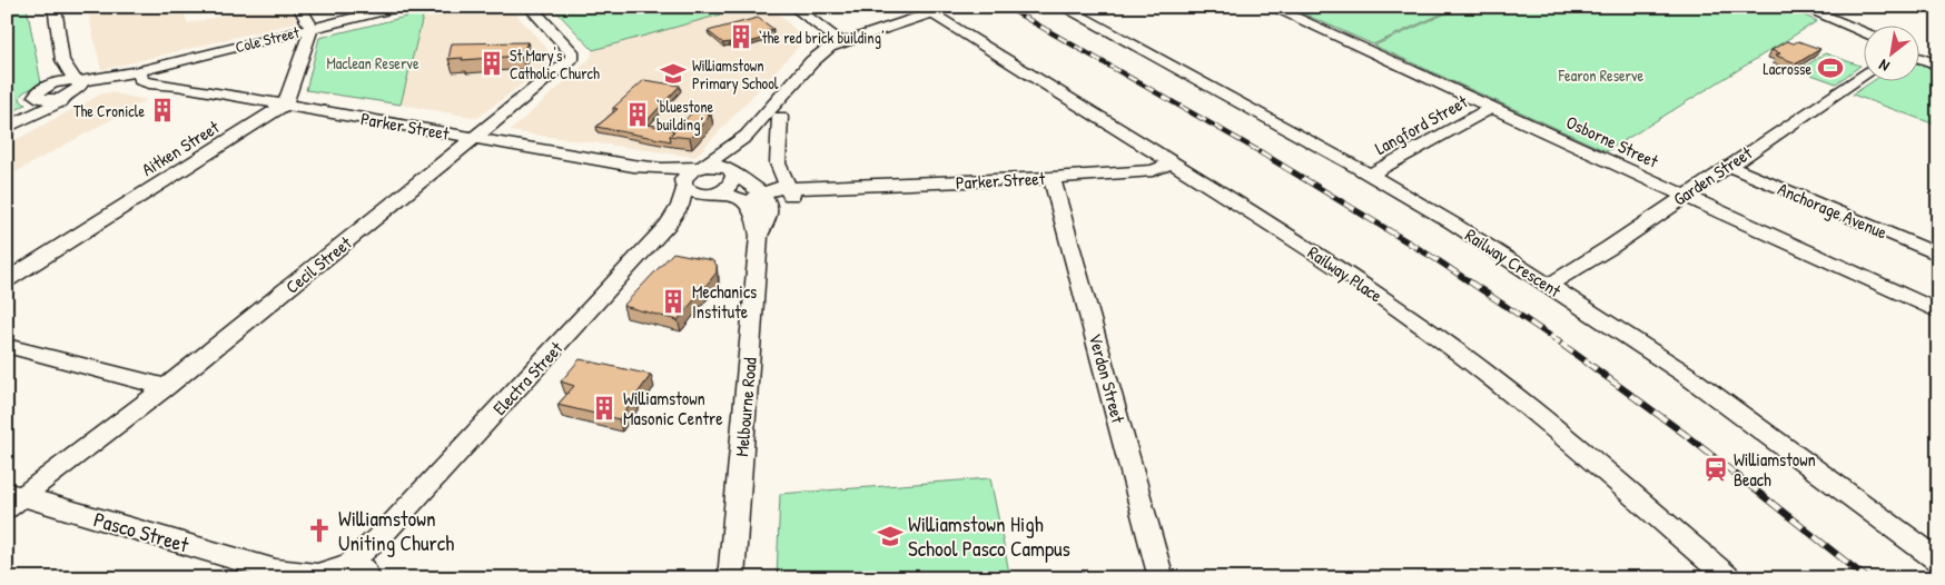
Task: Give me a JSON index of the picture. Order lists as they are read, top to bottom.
{
  "streets": {
    "street": [
      "Cole Street",
      "Langford Street",
      "Parker Street",
      "Osborne Street",
      "Aitken Street",
      "Garden Street",
      "Anchorage Avenue",
      "Railway Crescent",
      "Cecil Street",
      "Railway Place",
      "Electra Street",
      "Verdon Street",
      "Melbourne Road",
      "Pasco Street"
    ]
  },
  "crossings": [
    ["Cole Street", "Parker Street"],
    ["Langford Street", "Osborne Street"],
    ["Langford Street", "Railway Crescent"],
    ["Parker Street", "Aitken Street"],
    ["Parker Street", "Cecil Street"],
    ["Parker Street", "Railway Place"],
    ["Parker Street", "Electra Street"],
    ["Parker Street", "Verdon Street"],
    ["Parker Street", "Melbourne Road"],
    ["Osborne Street", "Garden Street"],
    ["Garden Street", "Anchorage Avenue"],
    ["Garden Street", "Railway Crescent"],
    ["Cecil Street", "Pasco Street"]
  ],
  "parks": ["Maclean Reserve", "Fearon Reserve"],
  "places": {
    "building": [
      "‘the red brick building’",
      "St Mary's Catholic Church",
      "The Cronicle",
      "‘bluestone building’",
      "Mechanics Institute",
      "Williamstown Masonic Centre"
    ],
    "sports": ["Lacrosse"],
    "school or university": ["Williamstown Primary School", "Williamstown High School Pasco Campus"],
    "station": ["Williamstown Beach"],
    "church": ["Williamstown Uniting Church"]
  },
  "north": "bottom left"
}
